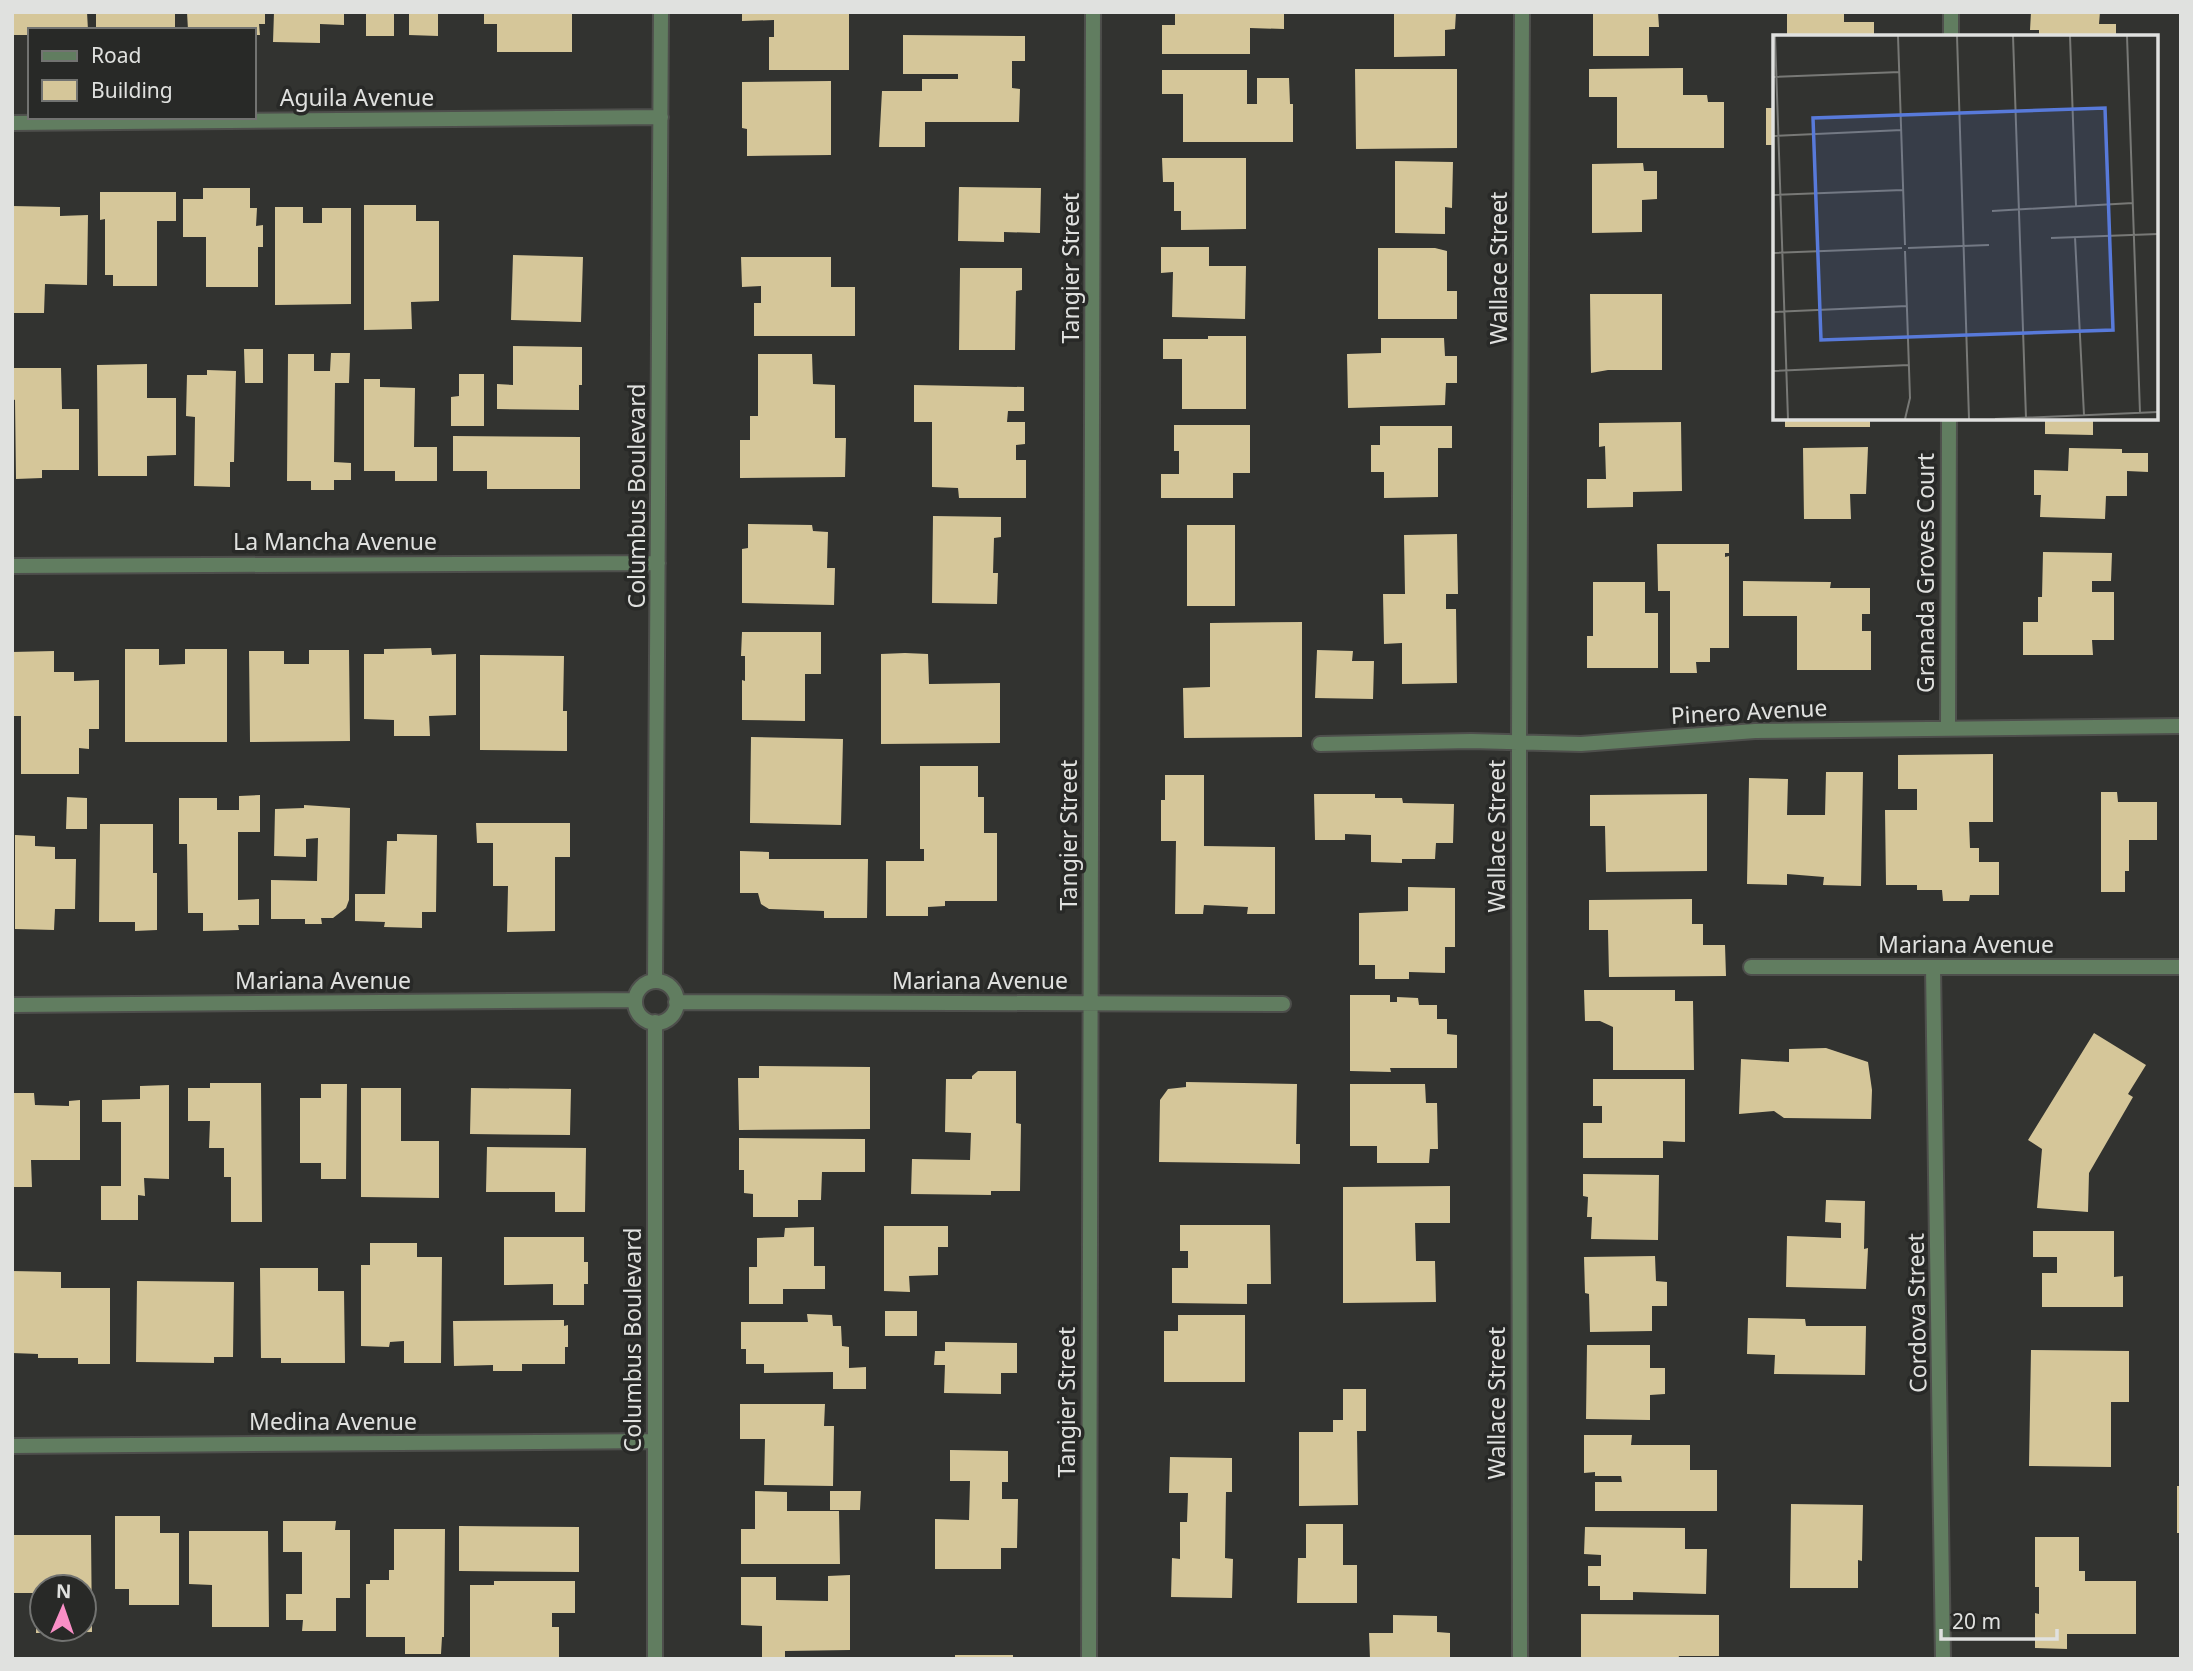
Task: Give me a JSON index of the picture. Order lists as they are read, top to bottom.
{
  "streets": {
    "street": [
      "Aguila Avenue",
      "Tangier Street",
      "Wallace Street",
      "Columbus Boulevard",
      "La Mancha Avenue",
      "Granada Groves Court",
      "Pinero Avenue",
      "Mariana Avenue",
      "Cordova Street",
      "Medina Avenue"
    ]
  },
  "crossings": [
    ["Aguila Avenue", "Columbus Boulevard"],
    ["Tangier Street", "Mariana Avenue"],
    ["Wallace Street", "Pinero Avenue"],
    ["Columbus Boulevard", "La Mancha Avenue"],
    ["Columbus Boulevard", "Mariana Avenue"],
    ["Columbus Boulevard", "Medina Avenue"],
    ["Granada Groves Court", "Pinero Avenue"],
    ["Mariana Avenue", "Cordova Street"]
  ],
  "legend": ["Road", "Building"],
  "scale_bar": "20 m",
  "north": "top"
}
